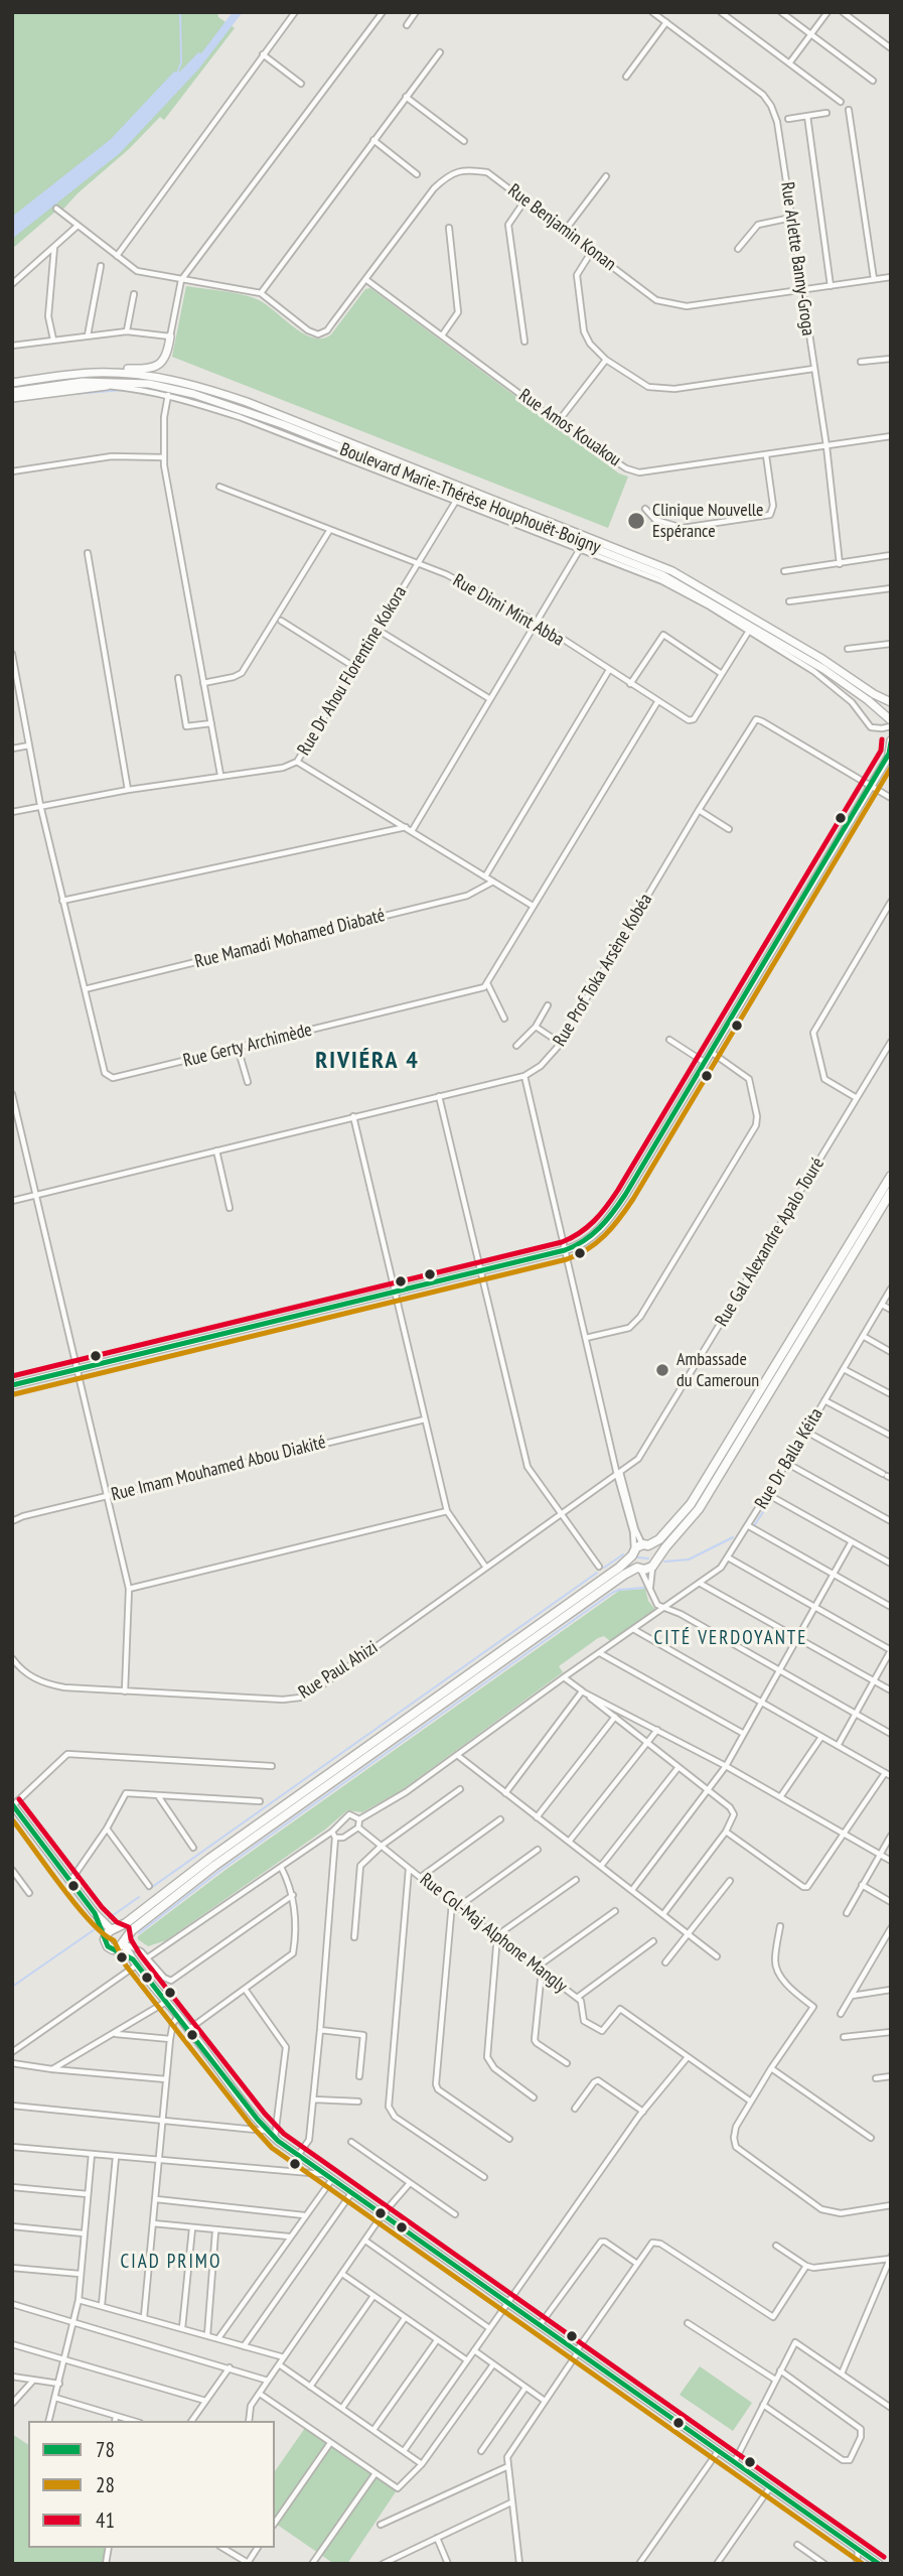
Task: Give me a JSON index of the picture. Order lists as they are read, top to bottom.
{
  "streets": {
    "main road": ["Boulevard Marie-Thérèse Houphouët-Boigny"],
    "street": [
      "Rue Benjamin Konan",
      "Rue Arlette Banny-Groga",
      "Rue Amos Kouakou",
      "Rue Dimi Mint Abba",
      "Rue Dr Ahou Florentine Kokora",
      "Rue Mamadi Mohamed Diabaté",
      "Rue Prof Toka Arsène Kobéa",
      "Rue Gerty Archimède",
      "Rue Gal Alexandre Apalo Touré",
      "Rue Dr Balla Kéita",
      "Rue Imam Mouhamed Abou Diakité",
      "Rue Paul Ahizi",
      "Rue Col-Maj Alphone Mangly"
    ]
  },
  "crossings": [
    ["Rue Benjamin Konan", "Rue Arlette Banny-Groga"],
    ["Rue Benjamin Konan", "Rue Amos Kouakou"],
    ["Rue Arlette Banny-Groga", "Rue Amos Kouakou"],
    ["Rue Dimi Mint Abba", "Rue Dr Ahou Florentine Kokora"],
    ["Rue Dr Ahou Florentine Kokora", "Rue Gerty Archimède"],
    ["Rue Mamadi Mohamed Diabaté", "Rue Gerty Archimède"],
    ["Rue Gal Alexandre Apalo Touré", "Rue Paul Ahizi"]
  ],
  "districts": ["RIVIÉRA 4", "CITÉ VERDOYANTE", "CIAD PRIMO"],
  "places": ["Clinique Nouvelle Espérance", "Ambassade du Cameroun"],
  "lines": ["transit line 41", "transit line 78", "transit line 28"],
  "legend": ["78", "28", "41"]
}
